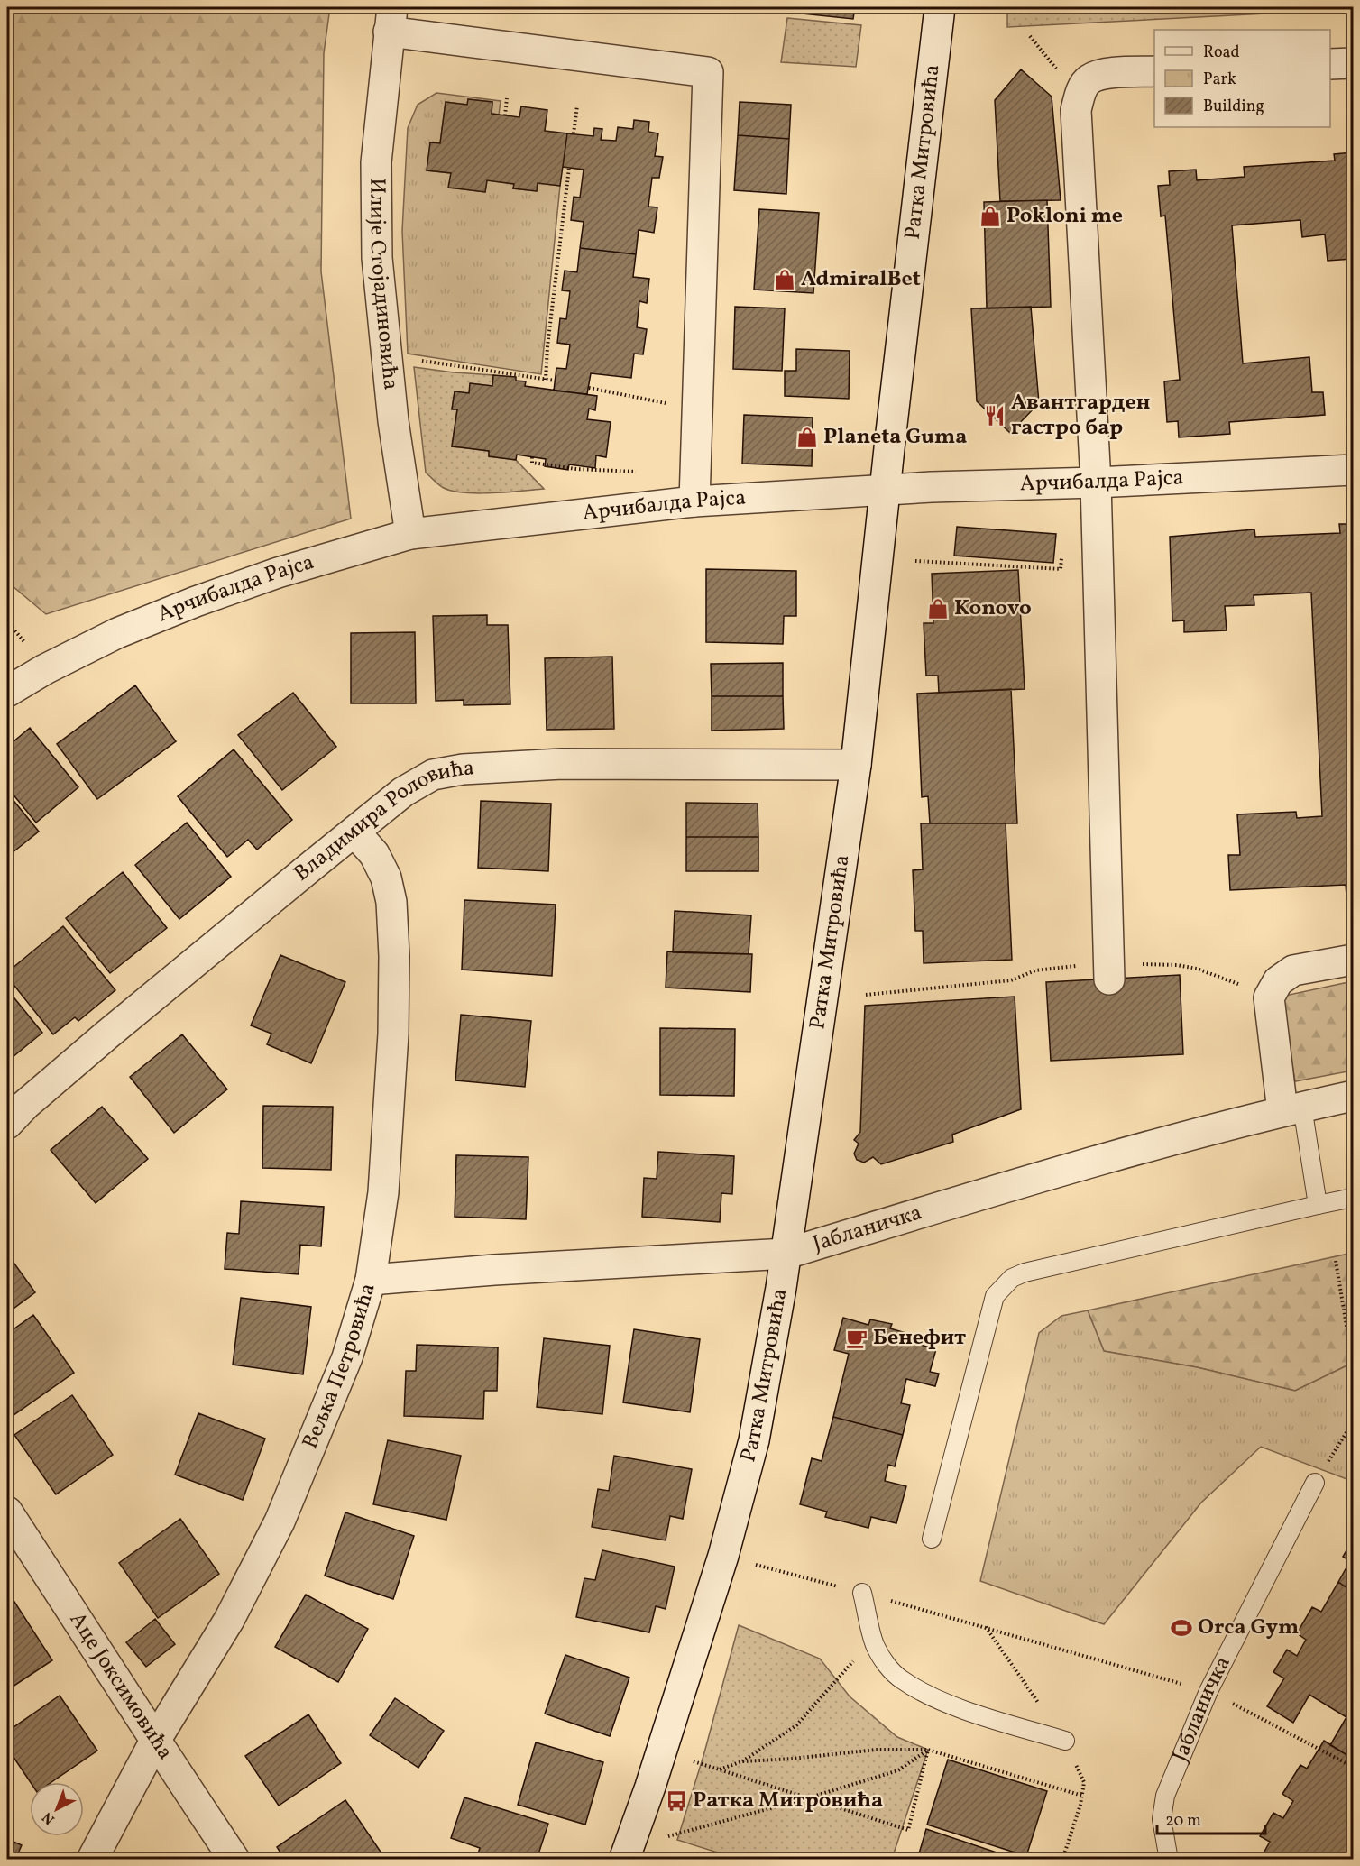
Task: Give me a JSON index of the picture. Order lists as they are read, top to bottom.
{
  "streets": {
    "street": [
      "Ратка Митровића",
      "Илије Стојадиновића",
      "Арчибалда Рајса",
      "Владимира Роловића",
      "Јабланичка",
      "Вељка Петровића",
      "Аце Јоксимовића"
    ]
  },
  "crossings": [
    ["Ратка Митровића", "Арчибалда Рајса"],
    ["Ратка Митровића", "Владимира Роловића"],
    ["Ратка Митровића", "Јабланичка"],
    ["Илије Стојадиновића", "Арчибалда Рајса"],
    ["Владимира Роловића", "Вељка Петровића"],
    ["Јабланичка", "Вељка Петровића"],
    ["Вељка Петровића", "Аце Јоксимовића"]
  ],
  "places": {
    "shop": [
      "Pokloni me",
      "AdmiralBet",
      "Planeta Guma",
      "Konovo"
    ],
    "restaurant": ["Авантгарден гастро бар"],
    "cafe": ["Бенефит"],
    "sports": ["Orca Gym"],
    "bus stop": ["Ратка Митровића"]
  },
  "legend": ["Road", "Park", "Building"],
  "scale_bar": "20 m",
  "north": "bottom left"
}
